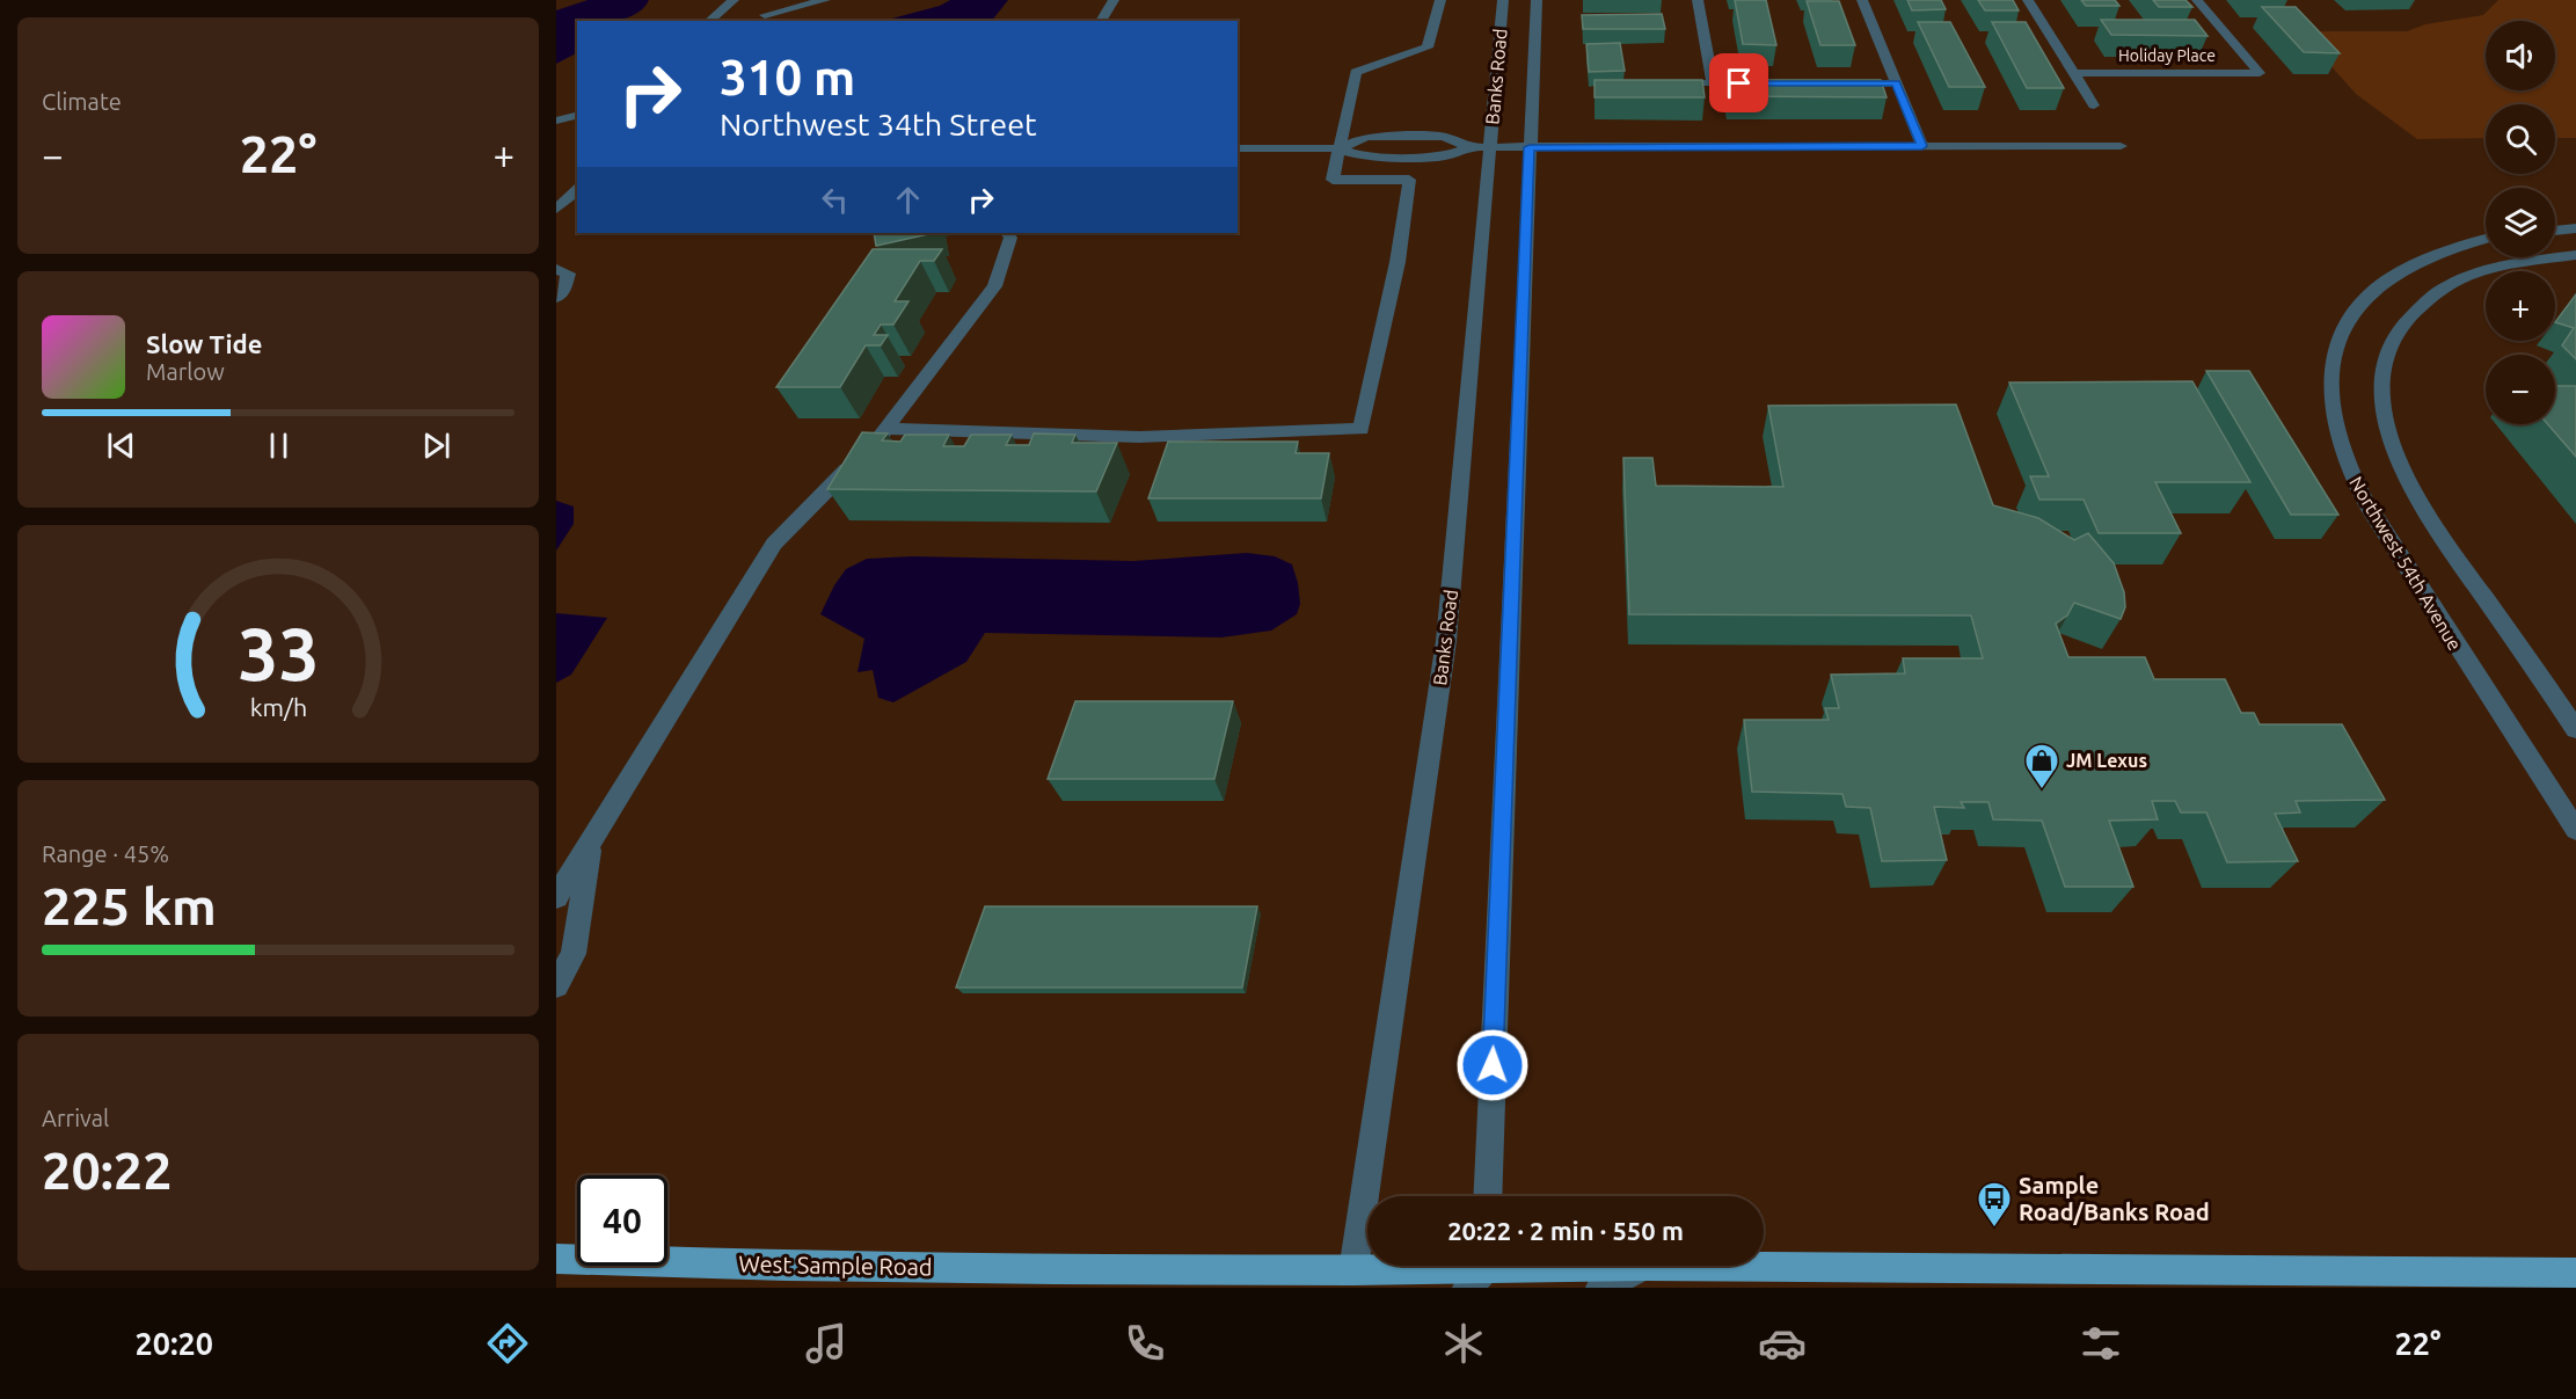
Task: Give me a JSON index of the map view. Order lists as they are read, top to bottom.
{
  "streets": {
    "main road": ["West Sample Road"],
    "street": ["Holiday Place", "Banks Road", "Northwest 54th Avenue"]
  },
  "crossings": [
    ["Banks Road", "West Sample Road"]
  ],
  "places": {
    "shop": ["JM Lexus"],
    "bus stop": ["Sample Road/Banks Road"]
  },
  "page": {
    "tile": [
      "Climate",
      ["Range · 45%", "225 km"],
      ["Arrival", "20:22"]
    ],
    "map_buttons": ["+", "−"],
    "turn": ["310 m", "Northwest 34th Street"],
    "heat": ["−", "22°", "+"],
    "song": ["Slow Tide", "Marlow"],
    "limit": "40",
    "trip": "20:22 · 2 min · 550 m",
    "tabs": ["20:20", "22°"],
    "gauge": ["33", "km/h"]
  }
}
